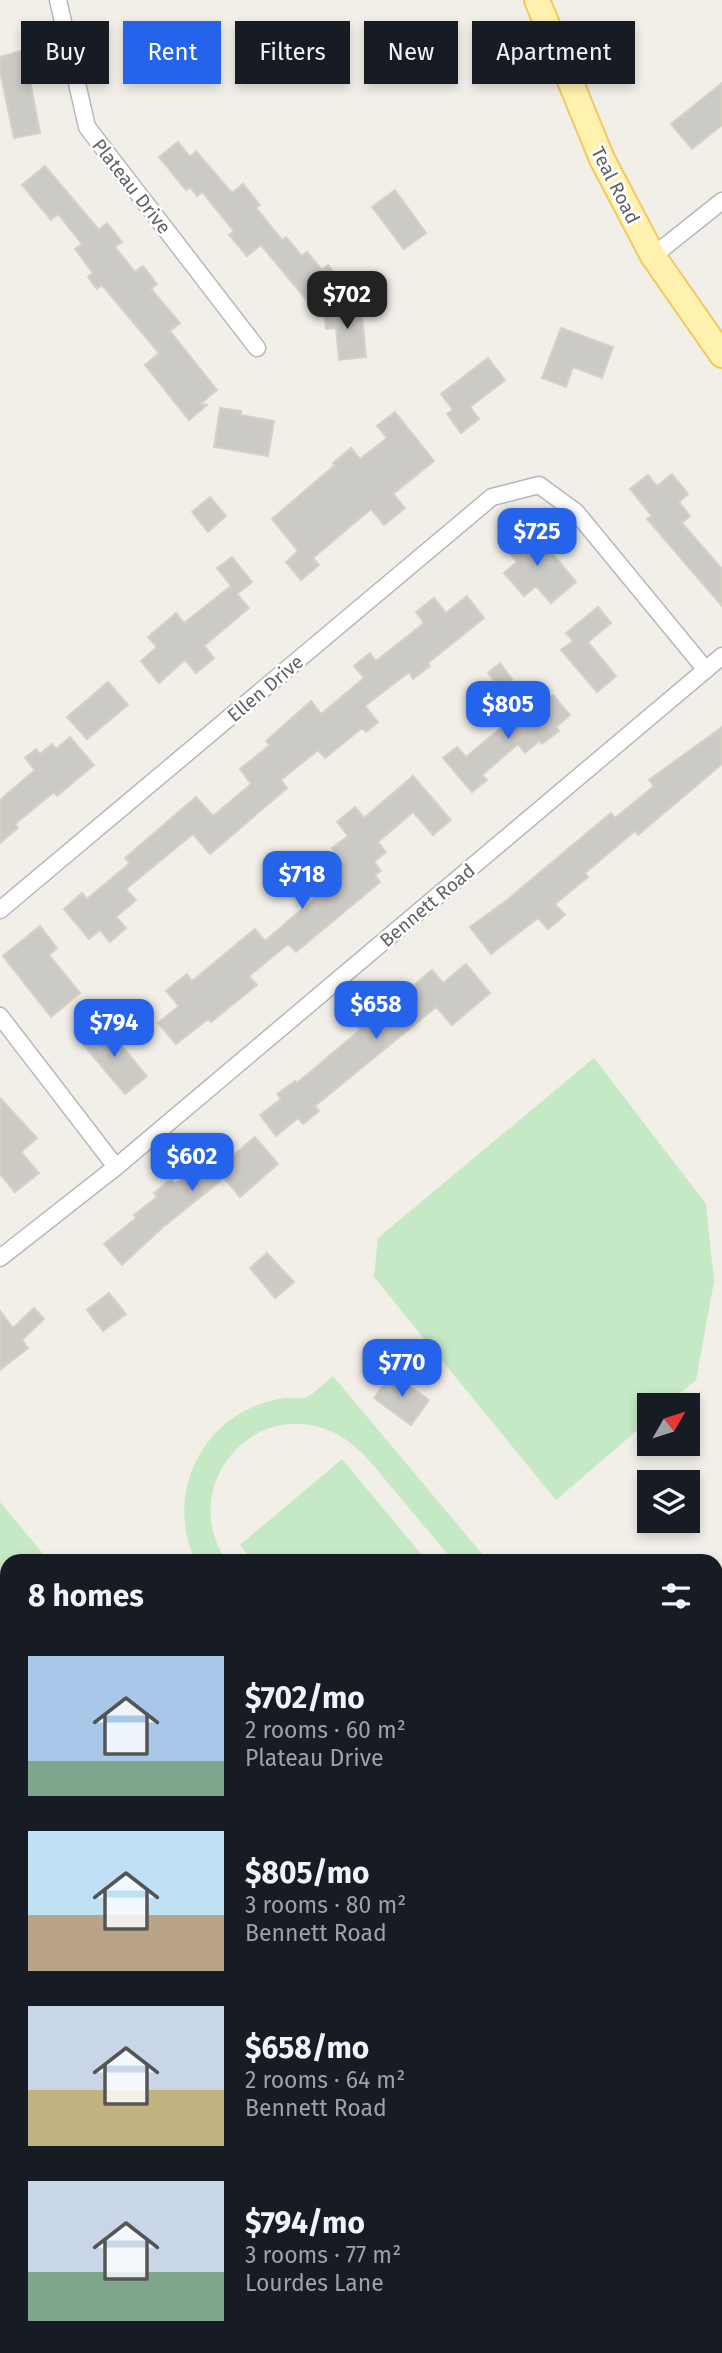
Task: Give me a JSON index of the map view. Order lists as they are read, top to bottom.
{
  "streets": {
    "main road": ["Teal Road"],
    "street": ["Plateau Drive", "Ellen Drive", "Bennett Road"]
  },
  "crossings": [
    ["Ellen Drive", "Bennett Road"]
  ],
  "north": "top right",
  "page": {
    "chip": [
      "Buy",
      "Rent",
      "Filters",
      "New",
      "Apartment"
    ],
    "price": [
      "$702",
      "$725",
      "$805",
      "$718",
      "$658",
      "$794",
      "$602",
      "$770"
    ],
    "heading": "8 homes",
    "list": [
      {
        "name": "$702/mo",
        "note": "2 rooms · 60 m² · Plateau Drive"
      },
      {
        "name": "$805/mo",
        "note": "3 rooms · 80 m² · Bennett Road"
      },
      {
        "name": "$658/mo",
        "note": "2 rooms · 64 m² · Bennett Road"
      },
      {
        "name": "$794/mo",
        "note": "3 rooms · 77 m² · Lourdes Lane"
      }
    ]
  }
}
